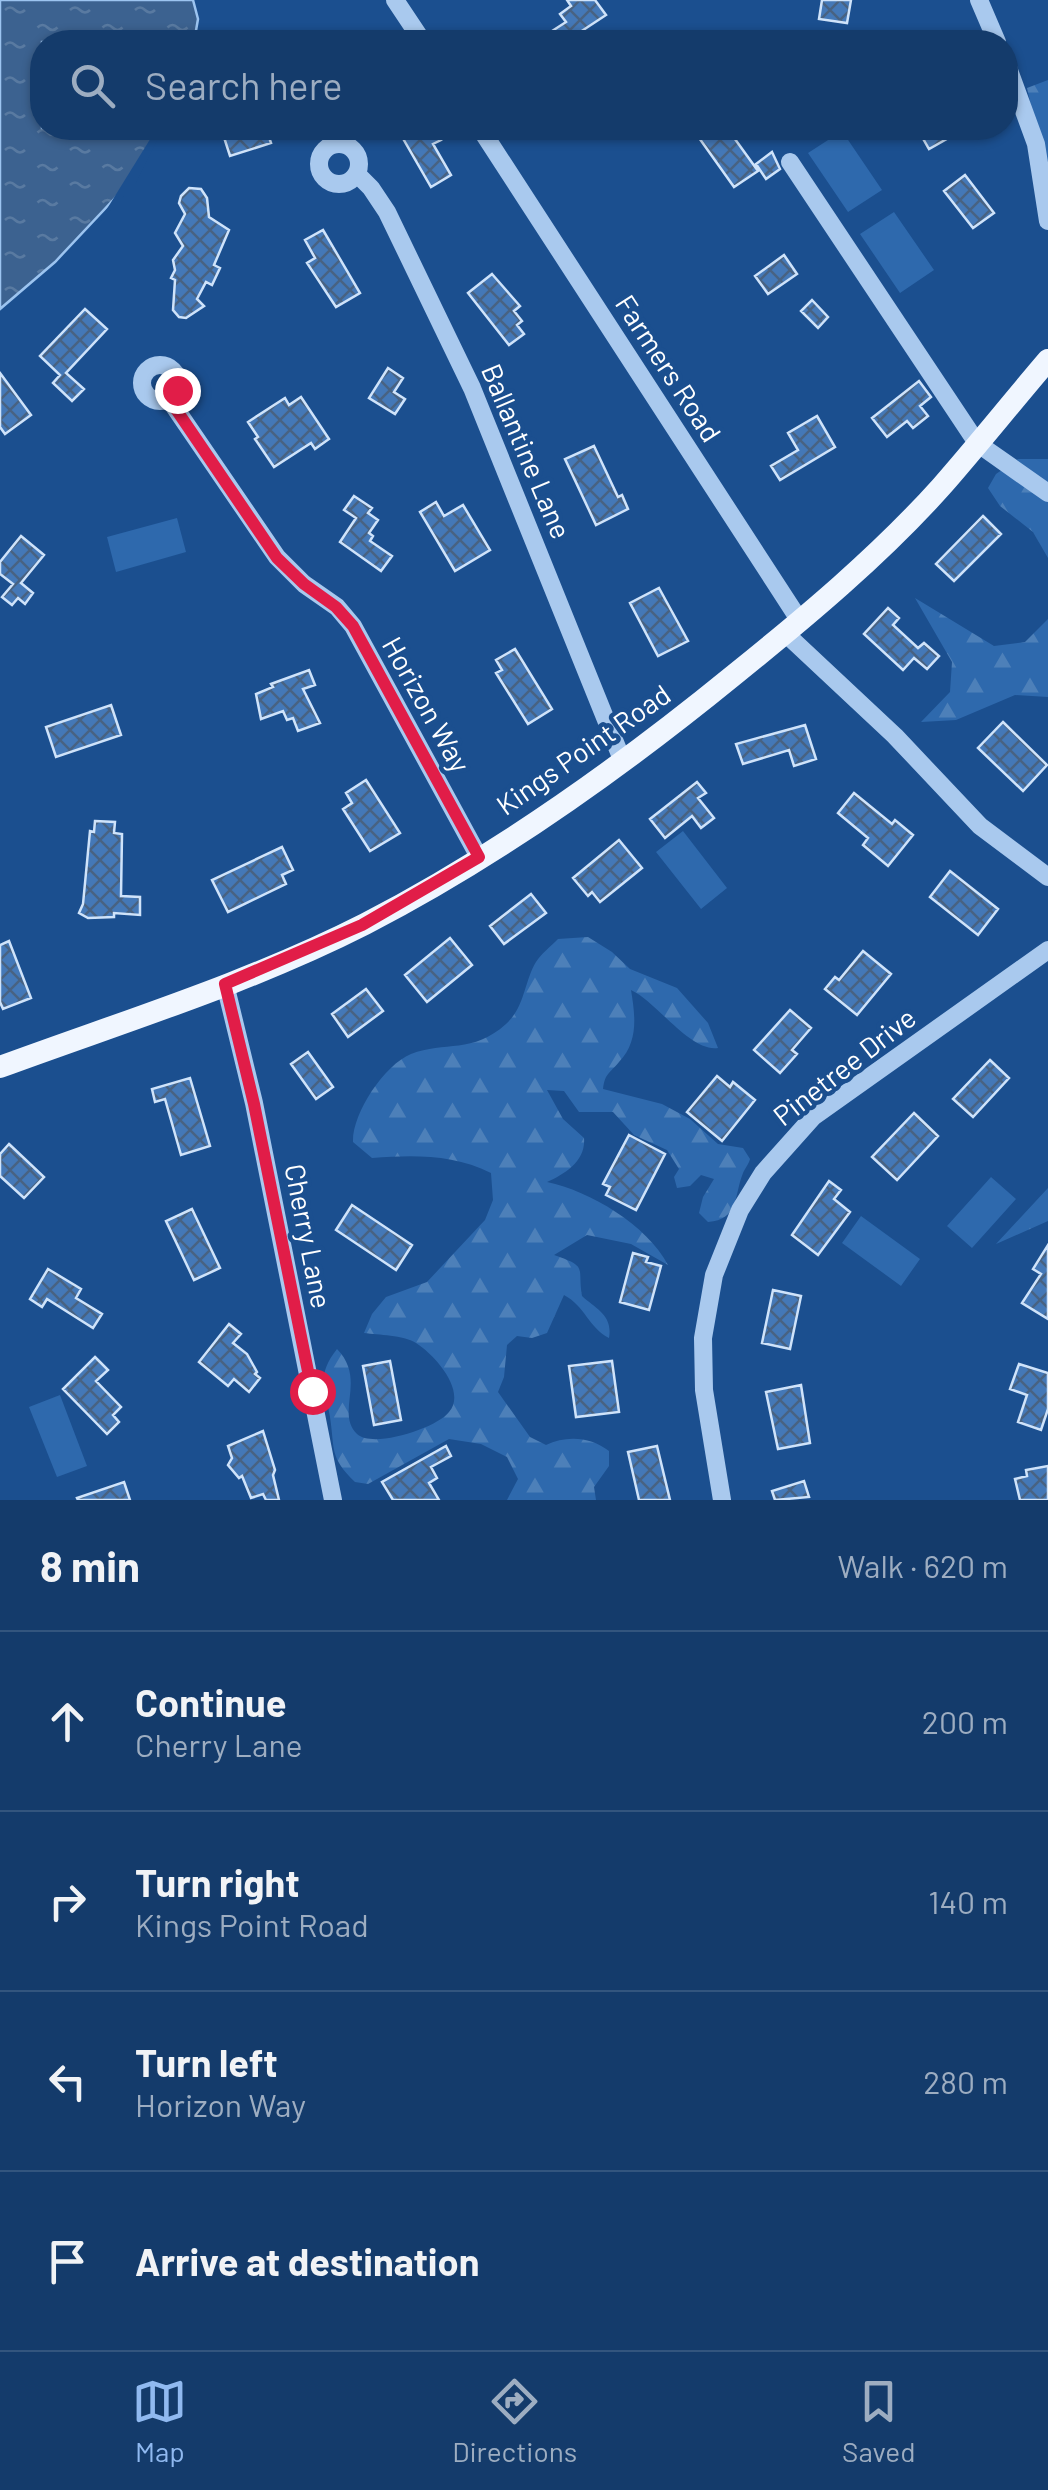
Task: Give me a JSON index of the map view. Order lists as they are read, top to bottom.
{
  "streets": {
    "main road": ["Kings Point Road"],
    "street": [
      "Farmers Road",
      "Ballantine Lane",
      "Horizon Way",
      "Pinetree Drive",
      "Cherry Lane"
    ]
  },
  "crossings": [
    ["Farmers Road", "Kings Point Road"],
    ["Ballantine Lane", "Kings Point Road"],
    ["Horizon Way", "Kings Point Road"],
    ["Kings Point Road", "Cherry Lane"]
  ],
  "page": {
    "search": "Search here",
    "heading": ["8 min", "Walk · 620 m"],
    "list": [
      ["Continue", "Cherry Lane", "200 m"],
      ["Turn right", "Kings Point Road", "140 m"],
      ["Turn left", "Horizon Way", "280 m"],
      "Arrive at destination"
    ],
    "nav": ["Map", "Directions", "Saved"]
  }
}
